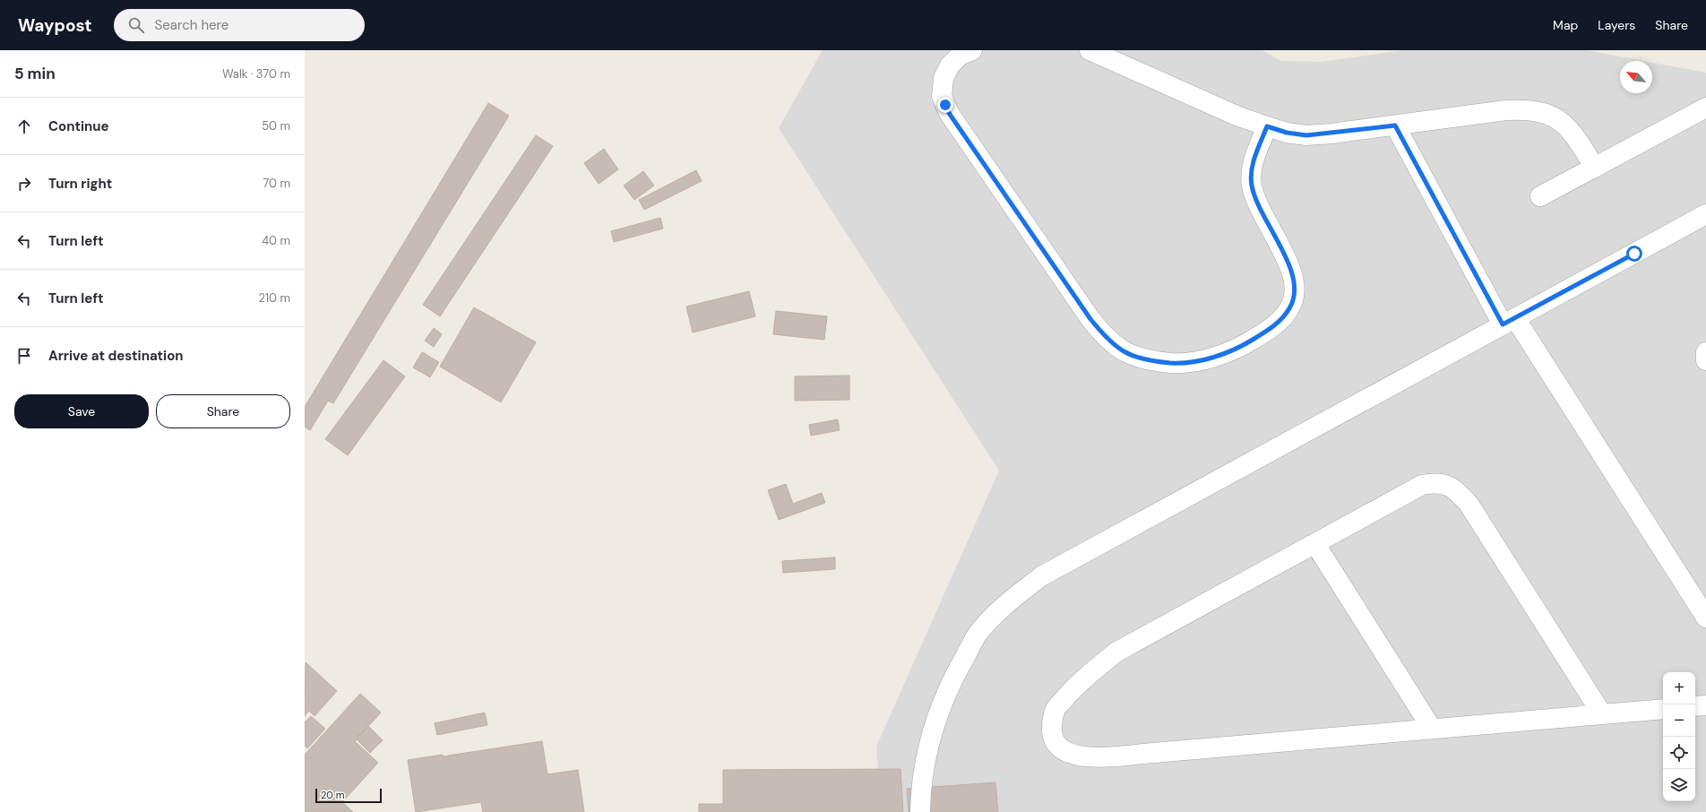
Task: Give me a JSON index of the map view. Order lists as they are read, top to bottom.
{
  "scale_bar": "20 m",
  "north": "top left",
  "page": {
    "header": "Waypost",
    "search": "Search here",
    "nav": ["Map", "Layers", "Share"],
    "heading": ["5 min", "Walk · 370 m"],
    "list": [
      ["Continue", "50 m"],
      ["Turn right", "70 m"],
      ["Turn left", "40 m"],
      ["Turn left", "210 m"],
      "Arrive at destination"
    ],
    "buttons": ["Save", "Share"],
    "map_buttons": ["+", "−"],
    "scale": "20 m"
  }
}
